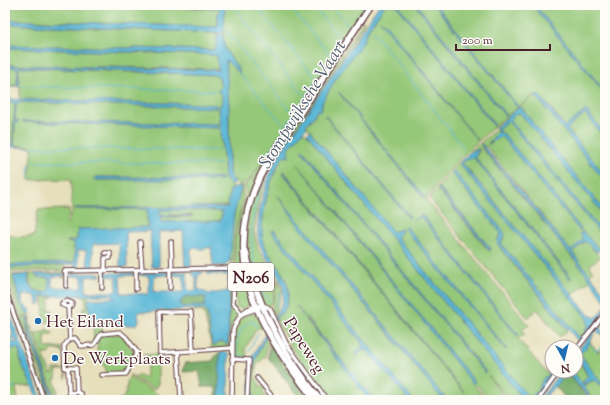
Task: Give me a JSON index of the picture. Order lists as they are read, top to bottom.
{
  "streets": {
    "main road": ["N206"],
    "street": ["Papeweg"]
  },
  "crossings": [
    ["N206", "Papeweg"]
  ],
  "water": ["Stompwijksche Vaart"],
  "places": ["Het Eiland", "De Werkplaats"],
  "scale_bar": "200 m",
  "north": "bottom"
}
